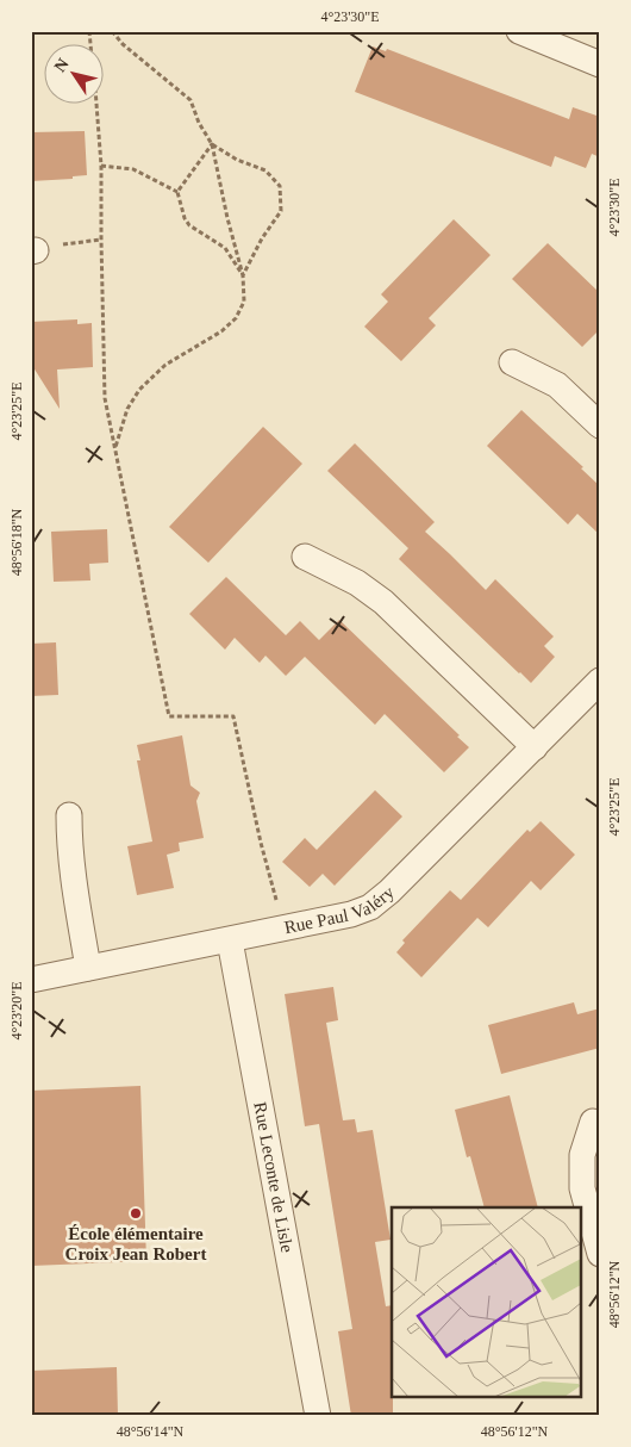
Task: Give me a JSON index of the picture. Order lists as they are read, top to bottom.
{
  "streets": {
    "street": ["Rue Paul Valéry", "Rue Leconte de Lisle"]
  },
  "crossings": [
    ["Rue Paul Valéry", "Rue Leconte de Lisle"]
  ],
  "places": ["École élémentaire Croix Jean Robert"],
  "north": "top left",
  "coordinates": [
    "4°23'30\"E",
    "4°23'25\"E",
    "48°56'18\"N",
    "4°23'20\"E",
    "48°56'12\"N",
    "48°56'14\"N"
  ]
}
